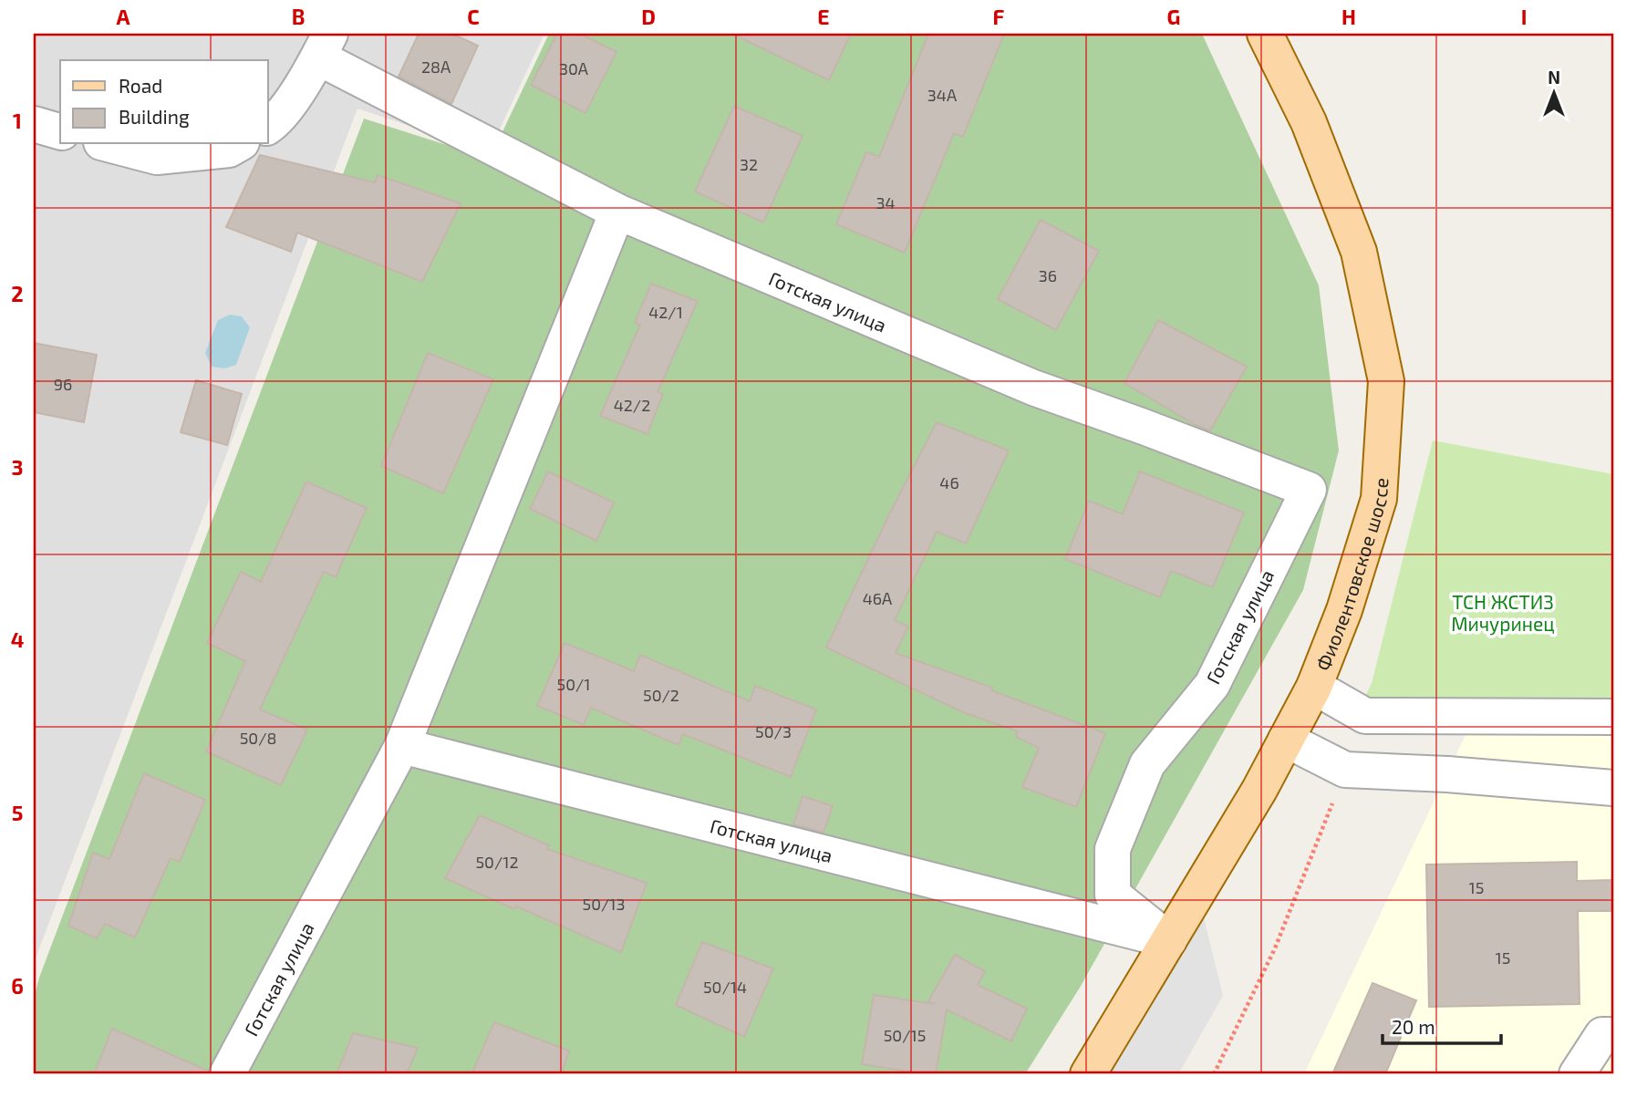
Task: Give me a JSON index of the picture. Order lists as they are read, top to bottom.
{
  "streets": {
    "main road": ["Фиолентовское шоссе"],
    "street": ["Готская улица"]
  },
  "crossings": [
    ["Готская улица", "Фиолентовское шоссе"]
  ],
  "parks": ["ТСН ЖСТИЗ Мичуринец"],
  "house_numbers": [
    "28А",
    "30А",
    "34А",
    "32",
    "34",
    "36",
    "42/1",
    "96",
    "42/2",
    "46",
    "46А",
    "50/1",
    "50/2",
    "50/3",
    "50/8",
    "50/12",
    "15",
    "50/13",
    "15",
    "50/14",
    "50/15"
  ],
  "legend": ["Road", "Building"],
  "scale_bar": "20 m",
  "north": "top",
  "grid": {
    "columns": [
      "A",
      "B",
      "C",
      "D",
      "E",
      "F",
      "G",
      "H",
      "I"
    ],
    "rows": [
      "1",
      "2",
      "3",
      "4",
      "5",
      "6"
    ]
  }
}
